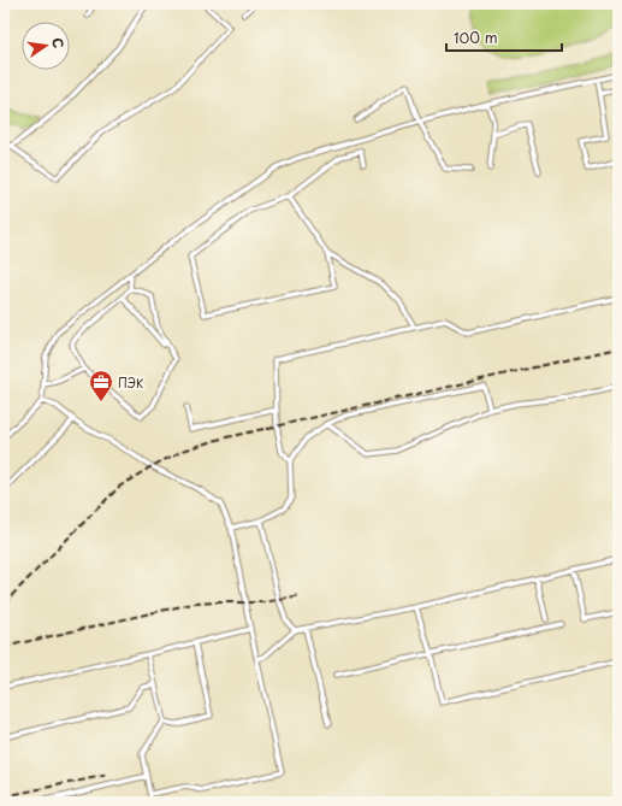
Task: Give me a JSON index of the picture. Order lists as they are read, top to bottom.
{
  "places": {
    "office": ["ПЭК"]
  },
  "scale_bar": "100 m",
  "north": "right"
}
